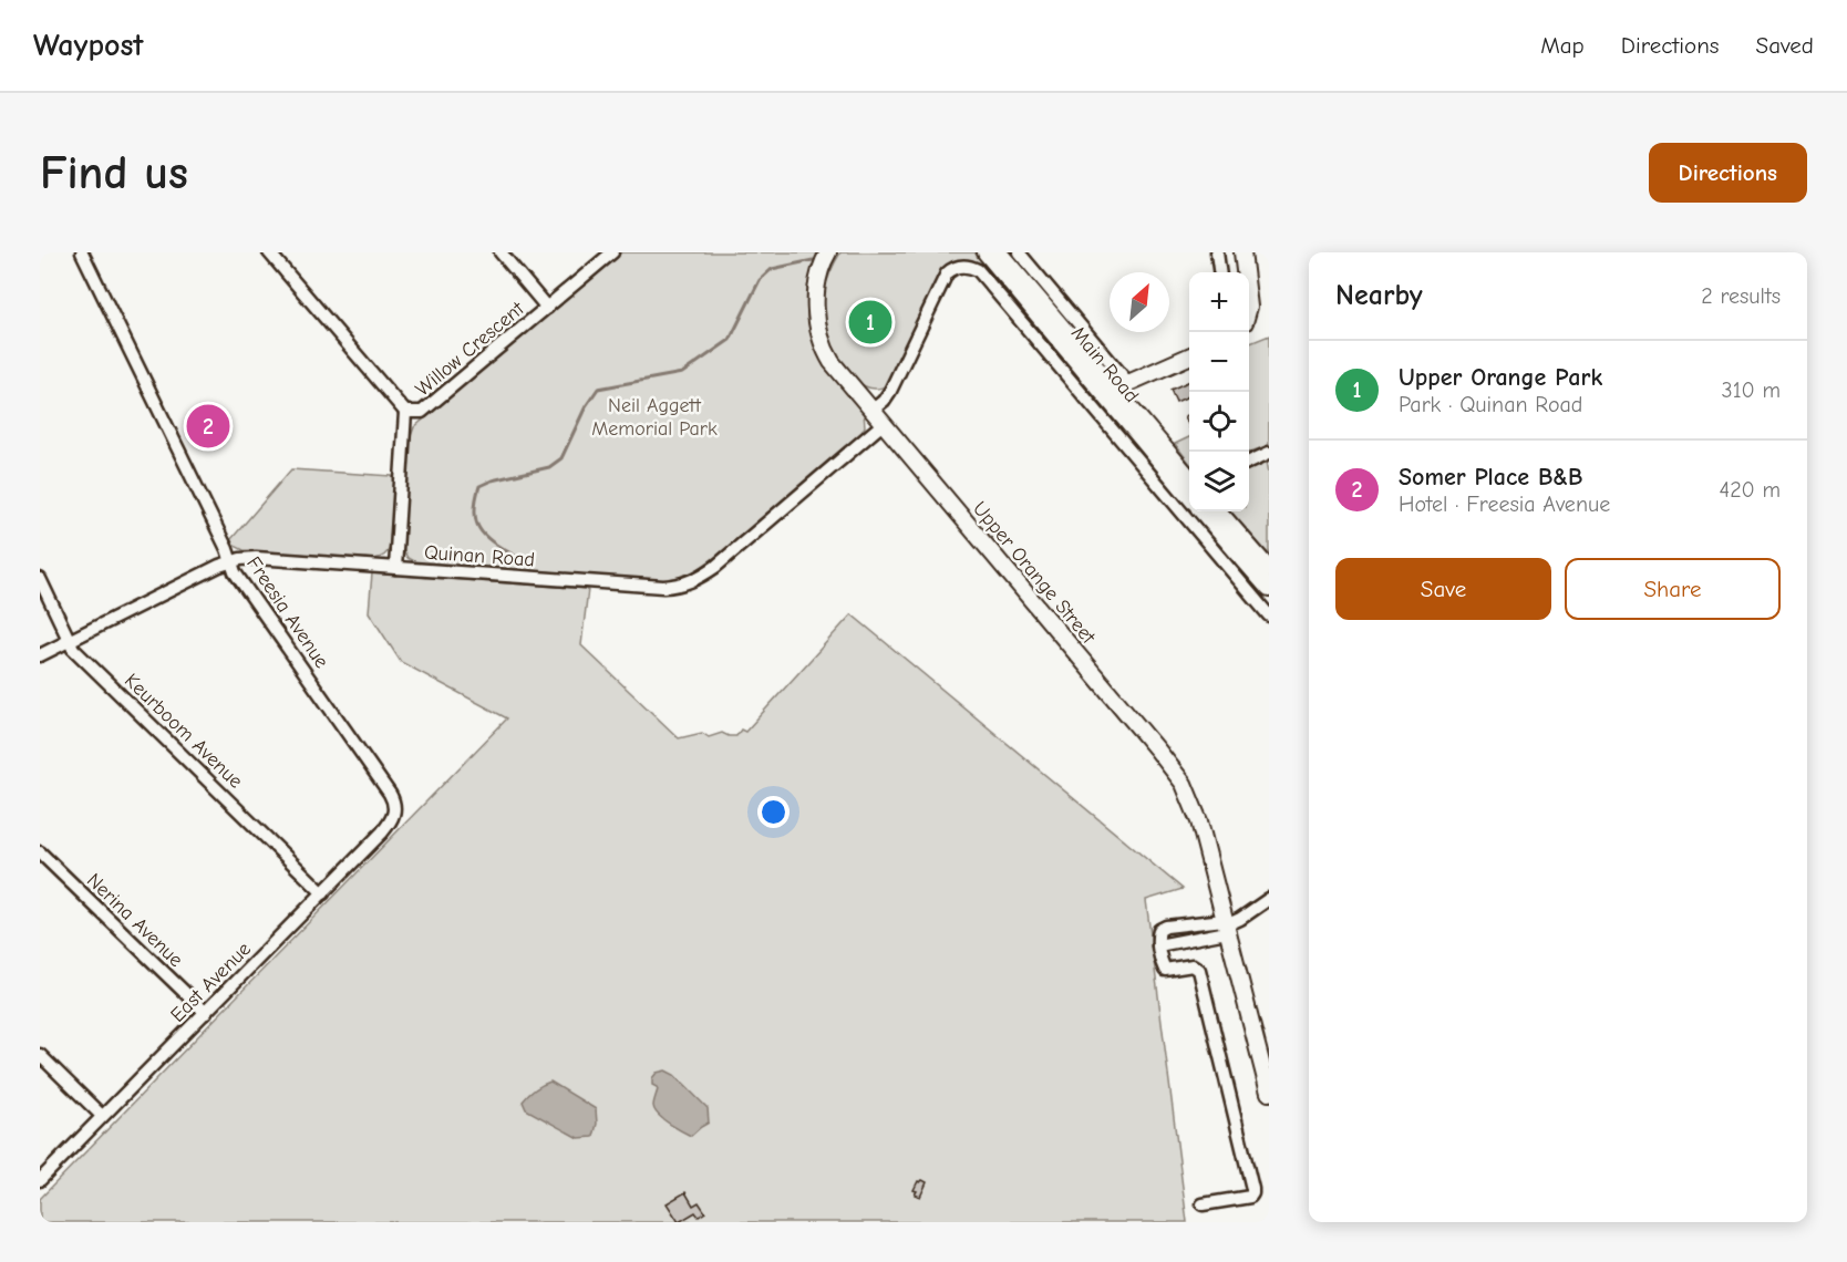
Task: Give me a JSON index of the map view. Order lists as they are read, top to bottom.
{
  "streets": {
    "street": [
      "Willow Crescent",
      "Main Road",
      "Quinan Road",
      "Upper Orange Street",
      "Freesia Avenue",
      "Keurboom Avenue",
      "Nerina Avenue",
      "East Avenue"
    ]
  },
  "crossings": [
    ["Willow Crescent", "Quinan Road"],
    ["Quinan Road", "Upper Orange Street"],
    ["Quinan Road", "Freesia Avenue"],
    ["Quinan Road", "Keurboom Avenue"],
    ["Freesia Avenue", "East Avenue"],
    ["Keurboom Avenue", "East Avenue"],
    ["Nerina Avenue", "East Avenue"]
  ],
  "parks": ["Neil Aggett Memorial Park"],
  "north": "top right",
  "page": {
    "header": "Waypost",
    "nav": ["Map", "Directions", "Saved"],
    "buttons": [
      "Directions",
      ["Save", "Share"]
    ],
    "title": "Find us",
    "heading": ["Nearby", "2 results"],
    "map_buttons": ["+", "−"],
    "pins": ["1", "2"],
    "list": [
      {
        "mark": "1",
        "name": "Upper Orange Park",
        "note": "Park · Quinan Road",
        "value": "310 m"
      },
      {
        "mark": "2",
        "name": "Somer Place B&B",
        "note": "Hotel · Freesia Avenue",
        "value": "420 m"
      }
    ]
  }
}
